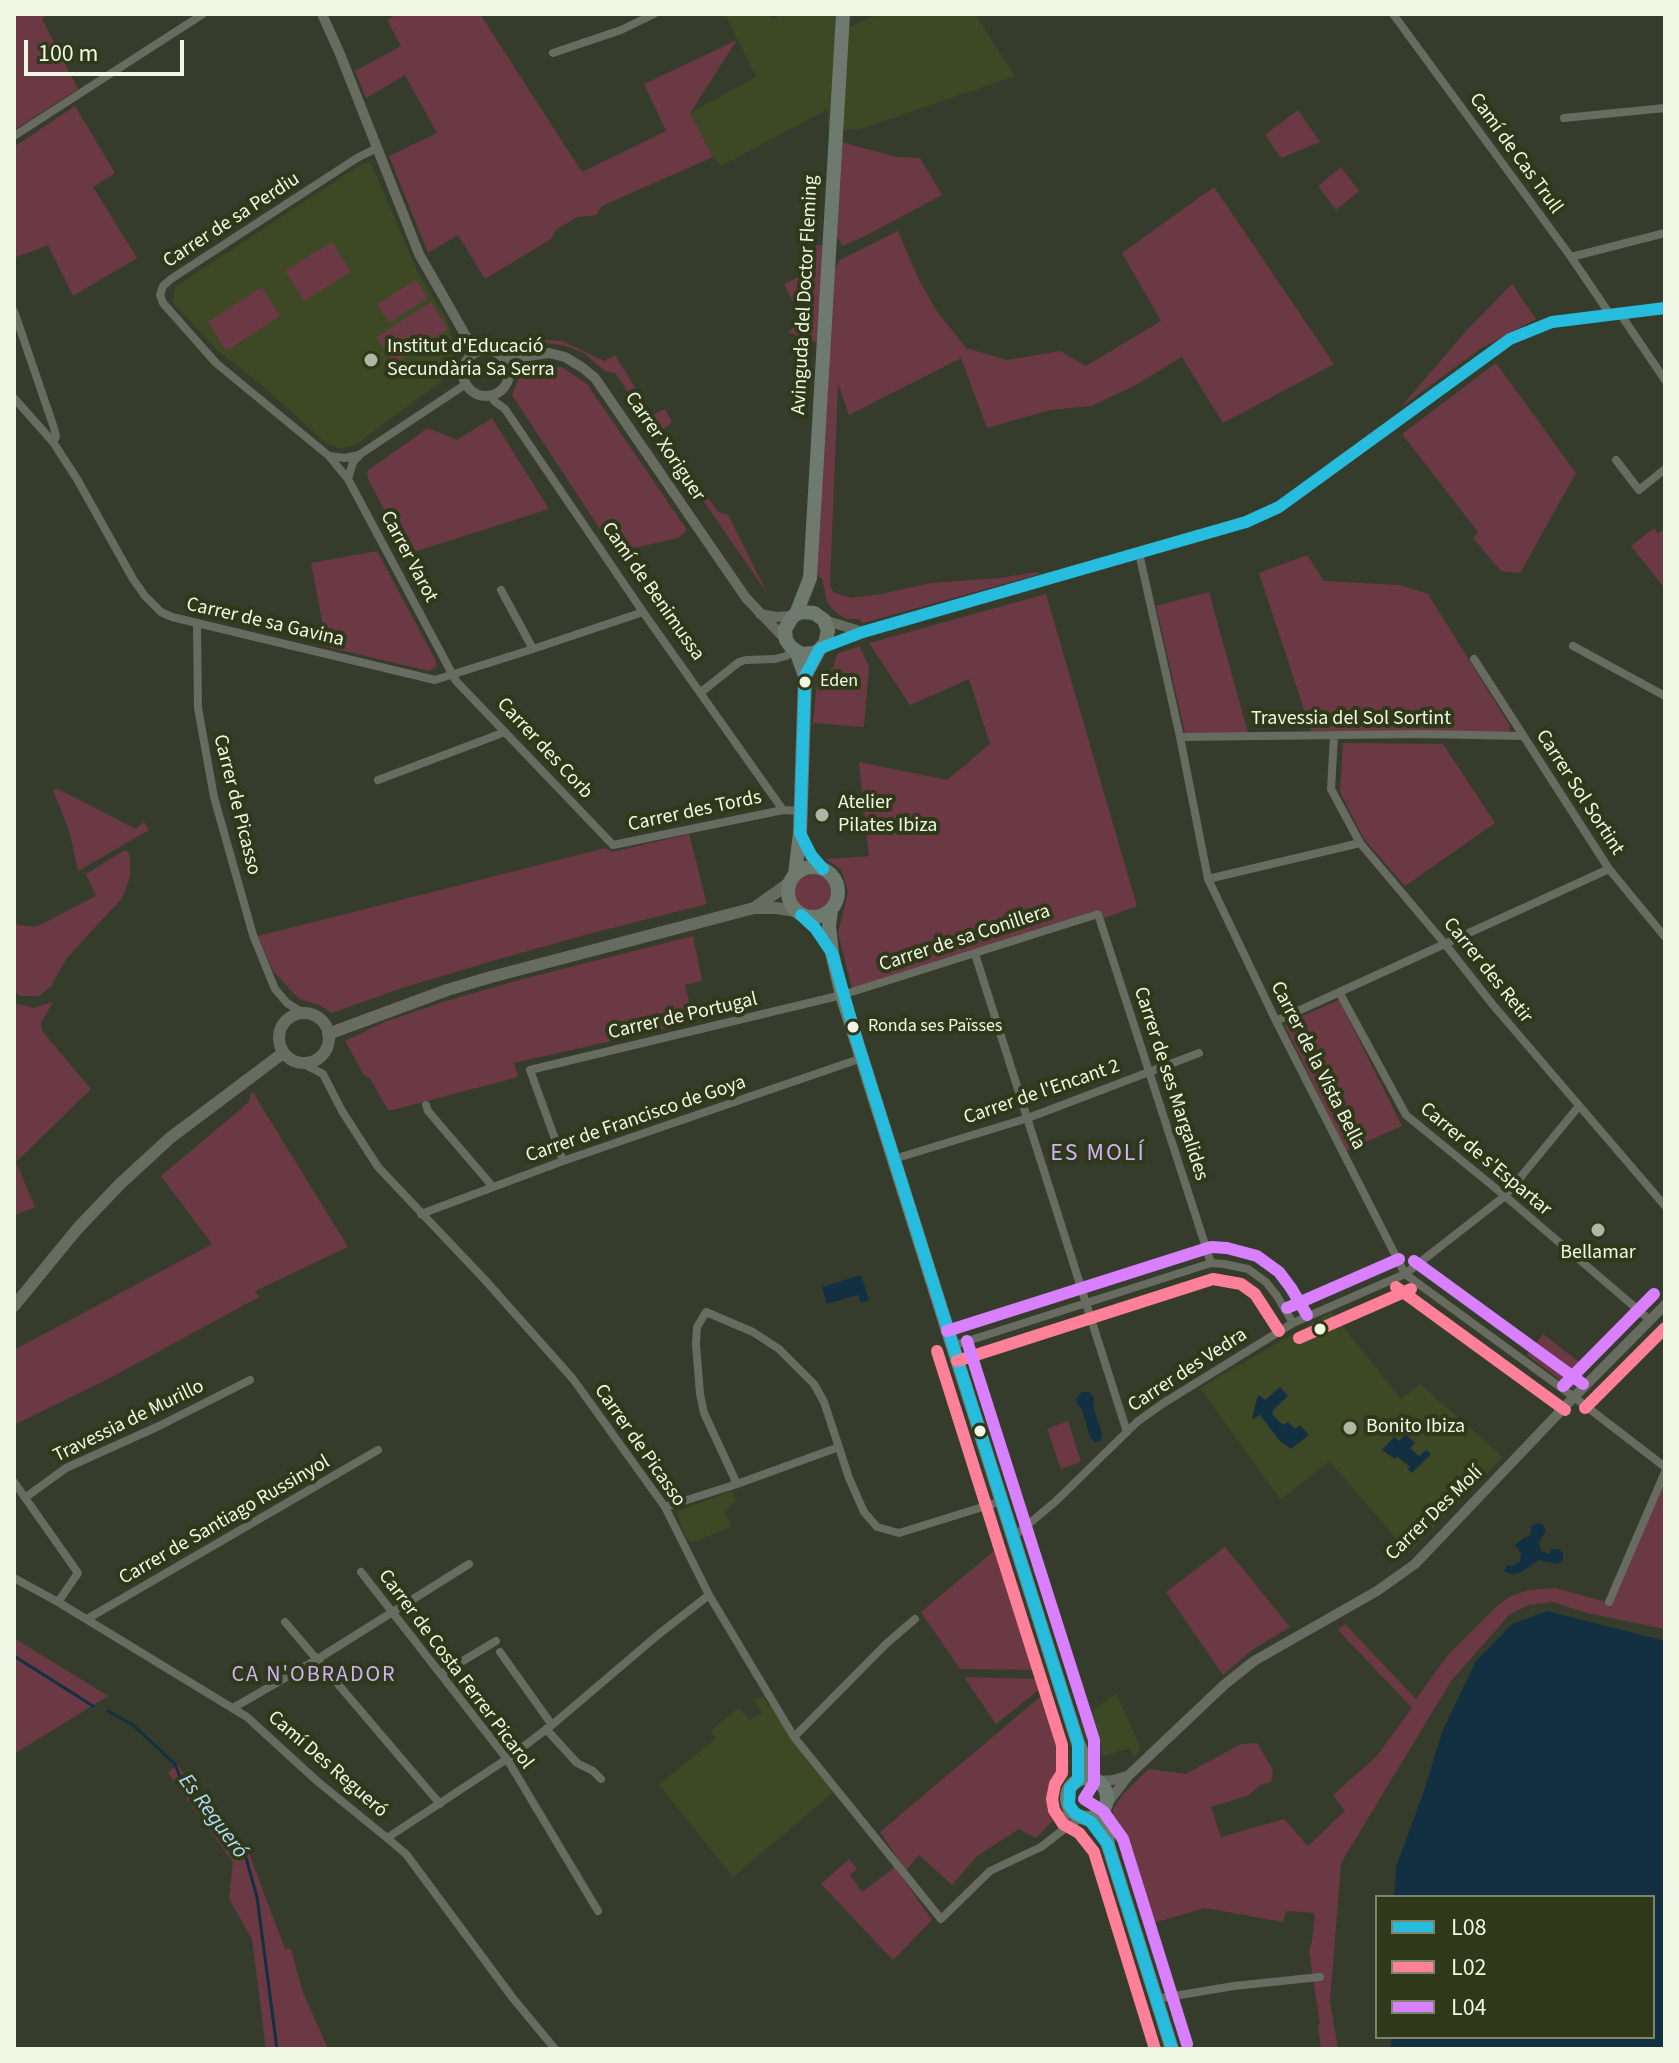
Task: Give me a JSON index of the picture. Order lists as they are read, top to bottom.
{
  "streets": {
    "main road": ["Avinguda del Doctor Fleming"],
    "street": [
      "Camí de Cas Trull",
      "Carrer de sa Perdiu",
      "Carrer Xoriguer",
      "Carrer Varot",
      "Camí de Benimussa",
      "Carrer de sa Gavina",
      "Travessia del Sol Sortint",
      "Carrer des Corb",
      "Carrer Sol Sortint",
      "Carrer de Picasso",
      "Carrer des Tords",
      "Carrer de sa Conillera",
      "Carrer des Retir",
      "Carrer de Portugal",
      "Carrer de la Vista Bella",
      "Carrer de ses Margalides",
      "Carrer de l'Encant 2",
      "Carrer de Francisco de Goya",
      "Carrer de s'Espartar",
      "Carrer des Vedra",
      "Travessia de Murillo",
      "Carrer Des Molí",
      "Carrer de Santiago Russinyol",
      "Carrer de Costa Ferrer Picarol",
      "Camí Des Regueró"
    ]
  },
  "crossings": [
    ["Carrer de sa Perdiu", "Carrer Varot"],
    ["Avinguda del Doctor Fleming", "Carrer Xoriguer"],
    ["Carrer Xoriguer", "Camí de Benimussa"],
    ["Carrer Varot", "Carrer de sa Gavina"],
    ["Carrer Varot", "Carrer des Corb"],
    ["Camí de Benimussa", "Carrer de sa Gavina"],
    ["Camí de Benimussa", "Carrer des Tords"],
    ["Carrer de sa Gavina", "Carrer des Corb"],
    ["Carrer de sa Gavina", "Carrer de Picasso"],
    ["Travessia del Sol Sortint", "Carrer Sol Sortint"],
    ["Travessia del Sol Sortint", "Carrer des Retir"],
    ["Travessia del Sol Sortint", "Carrer de la Vista Bella"],
    ["Carrer des Corb", "Carrer des Tords"],
    ["Carrer de Picasso", "Carrer de Francisco de Goya"],
    ["Carrer de sa Conillera", "Carrer de Portugal"],
    ["Carrer de sa Conillera", "Carrer de ses Margalides"],
    ["Carrer des Retir", "Carrer des Vedra"],
    ["Carrer de Portugal", "Carrer de Francisco de Goya"],
    ["Carrer de la Vista Bella", "Carrer des Vedra"],
    ["Carrer de la Vista Bella", "Carrer Des Molí"],
    ["Carrer de ses Margalides", "Carrer de l'Encant 2"],
    ["Carrer de s'Espartar", "Carrer des Vedra"],
    ["Carrer de s'Espartar", "Carrer Des Molí"],
    ["Carrer de Santiago Russinyol", "Camí Des Regueró"]
  ],
  "districts": ["ES MOLÍ", "CA N'OBRADOR"],
  "water": ["Es Regueró"],
  "places": [
    "Institut d'Educació Secundària Sa Serra",
    "Eden",
    "Atelier Pilates Ibiza",
    "Ronda ses Païsses",
    "Bellamar",
    "Bonito Ibiza"
  ],
  "lines": ["transit line L08", "transit line L04", "transit line L02"],
  "legend": ["L08", "L02", "L04"],
  "scale_bar": "100 m"
}
